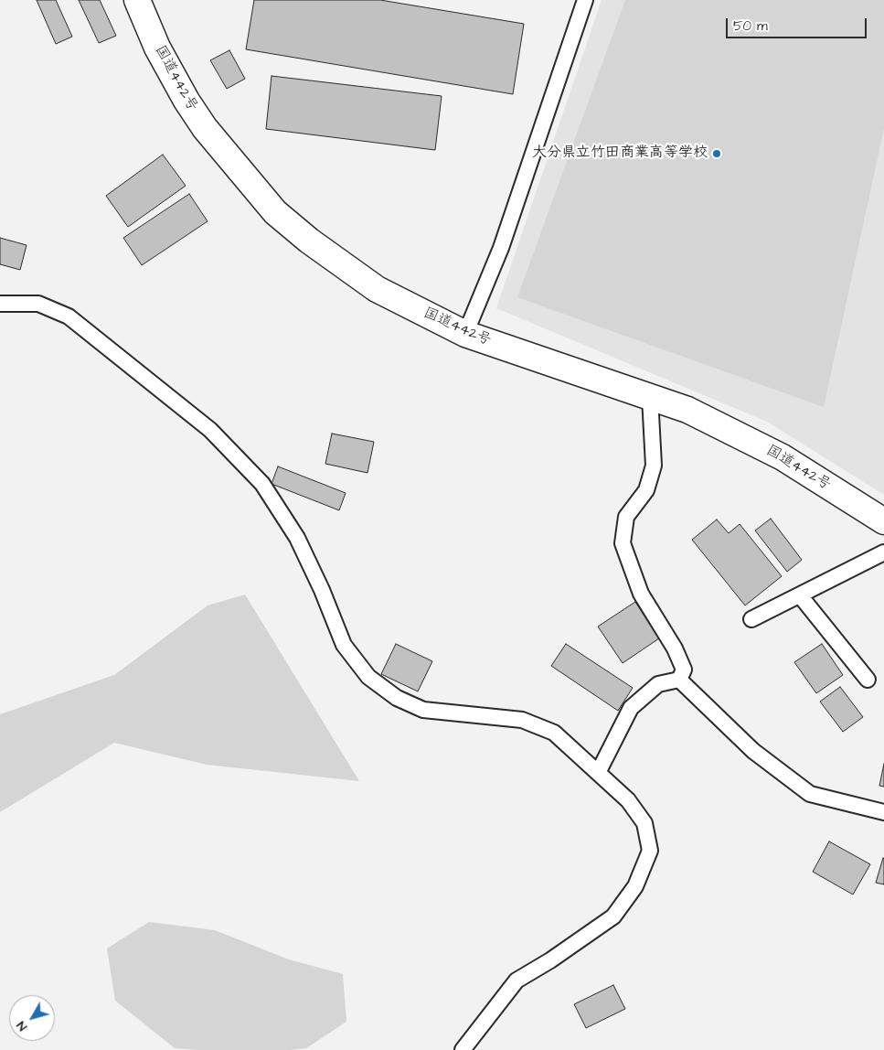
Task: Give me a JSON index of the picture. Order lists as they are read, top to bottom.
{
  "streets": {
    "highway": ["国道442号"]
  },
  "places": ["大分県立竹田商業高等学校"],
  "scale_bar": "50 m",
  "north": "bottom left"
}
